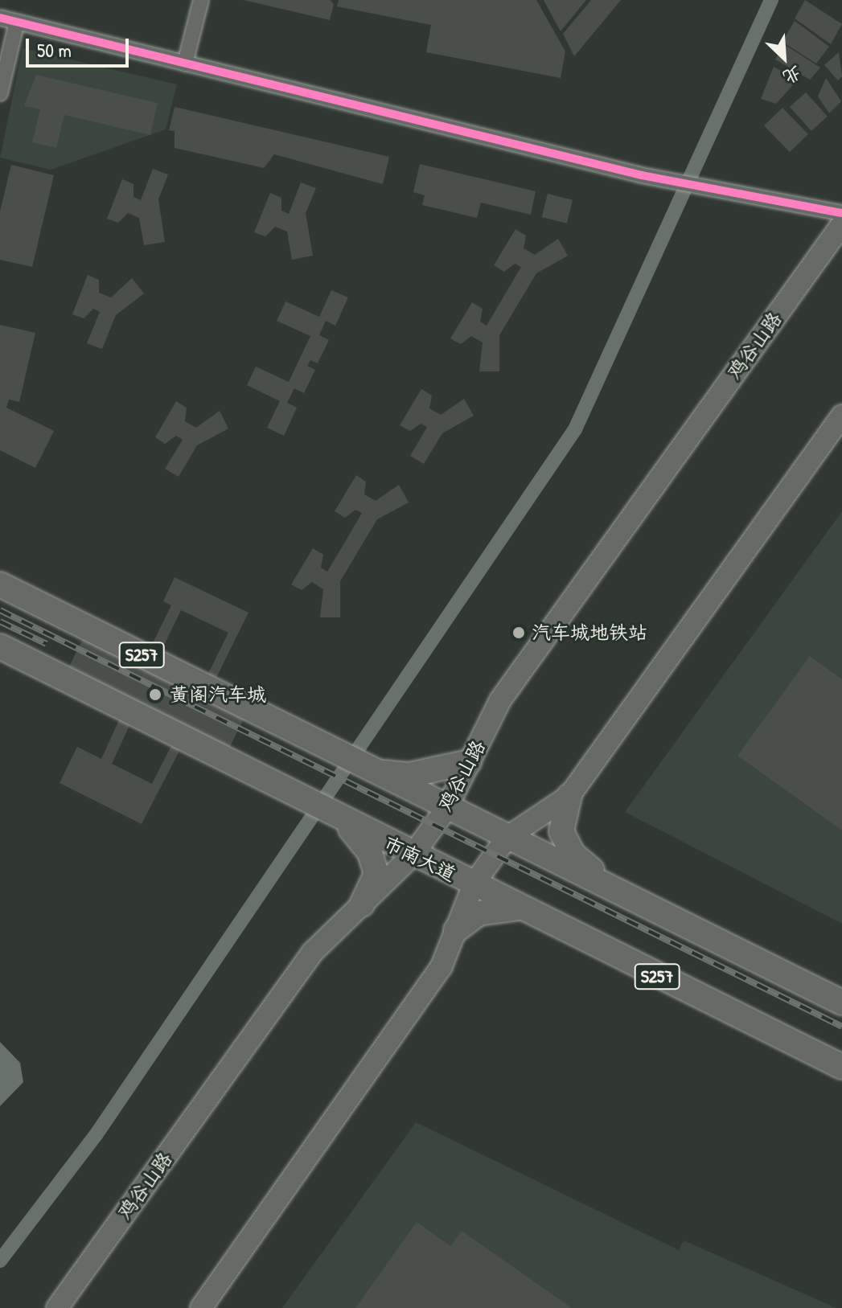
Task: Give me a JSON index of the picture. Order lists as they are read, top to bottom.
{
  "streets": {
    "main road": ["鸡谷山路", "S257", "市南大道"]
  },
  "crossings": [
    ["鸡谷山路", "S257"],
    ["鸡谷山路", "市南大道"]
  ],
  "places": ["汽车城地铁站", "黄阁汽车城"],
  "scale_bar": "50 m",
  "north": "bottom right"
}
